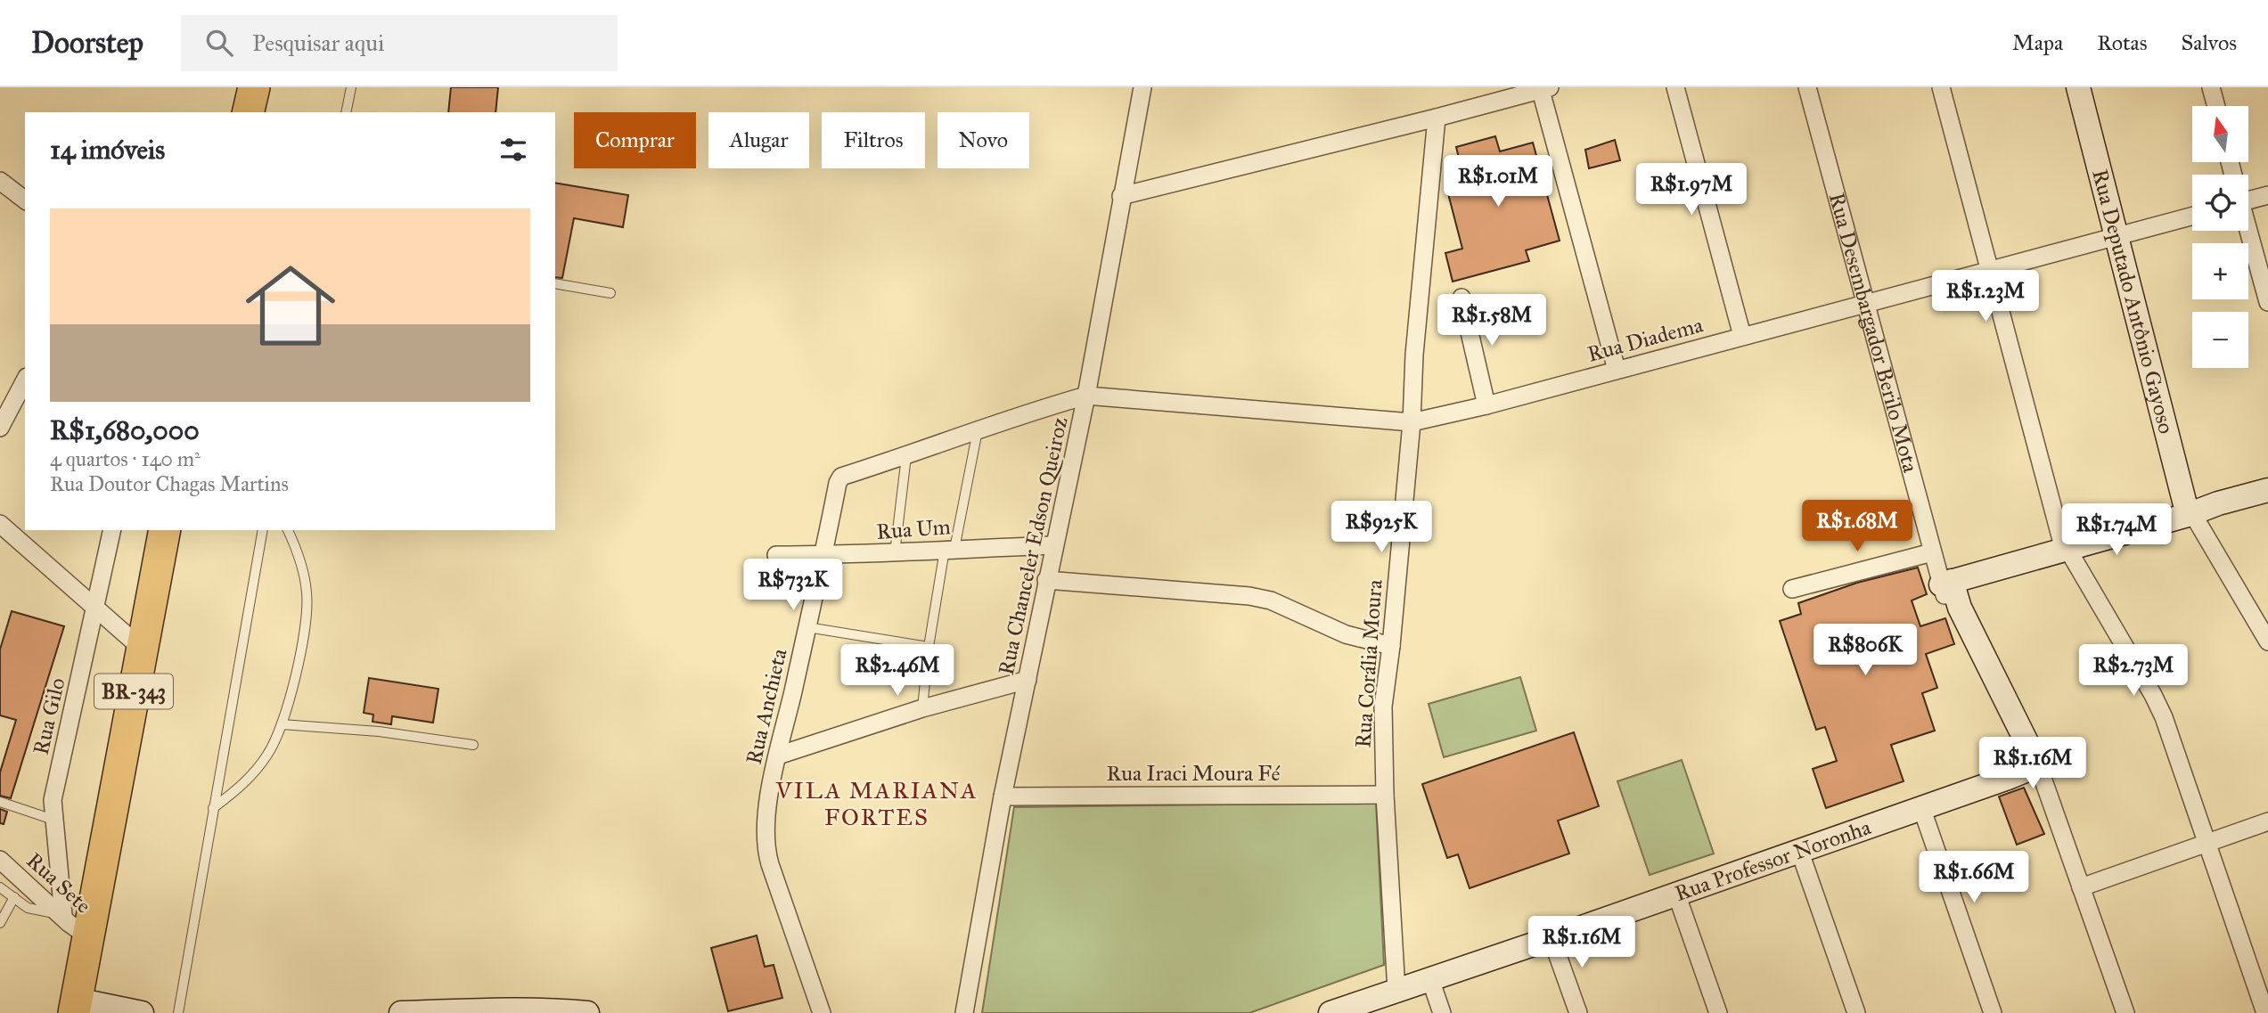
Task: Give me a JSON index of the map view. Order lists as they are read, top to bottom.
{
  "streets": {
    "highway": ["BR-343"],
    "street": [
      "Rua Deputado Antônio Gayoso",
      "Rua Desembargador Berilo Mota",
      "Rua Diadema",
      "Rua Um",
      "Rua Chanceler Edson Queiroz",
      "Rua Corália Moura",
      "Rua Anchieta",
      "Rua Gilo",
      "Rua Iraci Moura Fé",
      "Rua Professor Noronha",
      "Rua Sete"
    ]
  },
  "crossings": [
    ["Rua Deputado Antônio Gayoso", "Rua Diadema"],
    ["Rua Desembargador Berilo Mota", "Rua Diadema"],
    ["Rua Desembargador Berilo Mota", "Rua Professor Noronha"],
    ["Rua Diadema", "Rua Chanceler Edson Queiroz"],
    ["Rua Diadema", "Rua Corália Moura"],
    ["Rua Diadema", "Rua Anchieta"],
    ["Rua Um", "Rua Chanceler Edson Queiroz"],
    ["Rua Um", "Rua Anchieta"],
    ["Rua Chanceler Edson Queiroz", "Rua Anchieta"],
    ["Rua Chanceler Edson Queiroz", "Rua Iraci Moura Fé"],
    ["Rua Corália Moura", "Rua Iraci Moura Fé"],
    ["Rua Corália Moura", "Rua Professor Noronha"],
    ["BR-343", "Rua Sete"],
    ["Rua Gilo", "Rua Sete"]
  ],
  "districts": ["VILA MARIANA FORTES"],
  "north": "top",
  "page": {
    "header": "Doorstep",
    "search": "Pesquisar aqui",
    "nav": ["Mapa", "Rotas", "Salvos"],
    "map_buttons": ["+", "−"],
    "chip": [
      "Comprar",
      "Alugar",
      "Filtros",
      "Novo"
    ],
    "heading": "14 imóveis",
    "price": [
      "R$1.01M",
      "R$1.97M",
      "R$1.23M",
      "R$1.58M",
      "R$1.68M",
      "R$925K",
      "R$1.74M",
      "R$732K",
      "R$806K",
      "R$2.46M",
      "R$2.73M",
      "R$1.16M",
      "R$1.66M",
      "R$1.16M"
    ],
    "list": [
      {
        "name": "R$1,680,000",
        "note": "4 quartos · 140 m² · Rua Doutor Chagas Martins"
      }
    ]
  }
}
